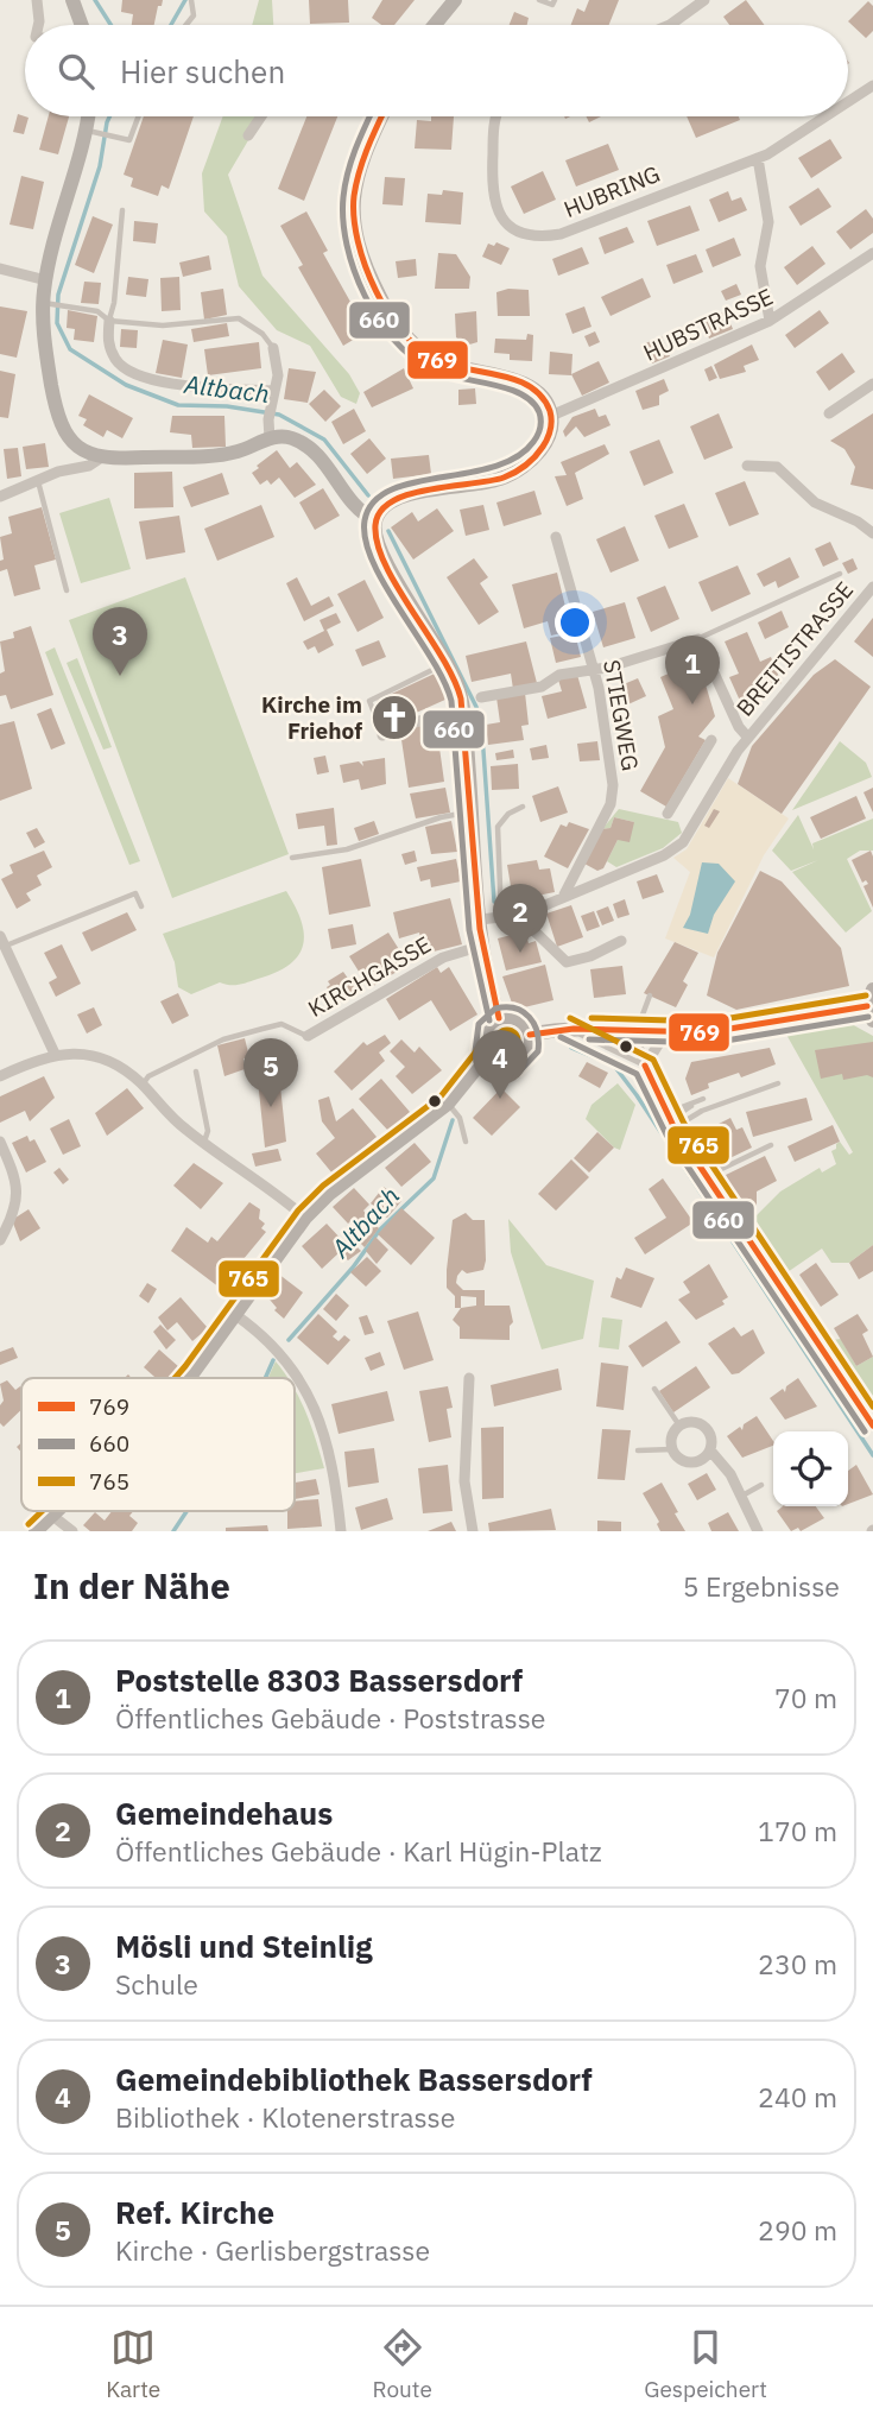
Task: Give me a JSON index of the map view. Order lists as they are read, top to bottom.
{
  "streets": {
    "street": [
      "HUBRING",
      "HUBSTRASSE",
      "BREITISTRASSE",
      "STIEGWEG",
      "KIRCHGASSE"
    ]
  },
  "crossings": [
    ["BREITISTRASSE", "STIEGWEG"]
  ],
  "water": ["Altbach"],
  "places": {
    "church": ["Kirche im Friehof"]
  },
  "lines": ["transit line 769", "transit line 660", "transit line 765"],
  "legend": ["769", "660", "765"],
  "page": {
    "search": "Hier suchen",
    "pins": [
      "3",
      "1",
      "2",
      "4",
      "5"
    ],
    "heading": ["In der Nähe", "5 Ergebnisse"],
    "list": [
      {
        "mark": "1",
        "name": "Poststelle 8303 Bassersdorf",
        "note": "Öffentliches Gebäude · Poststrasse",
        "value": "70 m"
      },
      {
        "mark": "2",
        "name": "Gemeindehaus",
        "note": "Öffentliches Gebäude · Karl Hügin-Platz",
        "value": "170 m"
      },
      {
        "mark": "3",
        "name": "Mösli und Steinlig",
        "note": "Schule",
        "value": "230 m"
      },
      {
        "mark": "4",
        "name": "Gemeindebibliothek Bassersdorf",
        "note": "Bibliothek · Klotenerstrasse",
        "value": "240 m"
      },
      {
        "mark": "5",
        "name": "Ref. Kirche",
        "note": "Kirche · Gerlisbergstrasse",
        "value": "290 m"
      }
    ],
    "nav": ["Karte", "Route", "Gespeichert"]
  }
}
